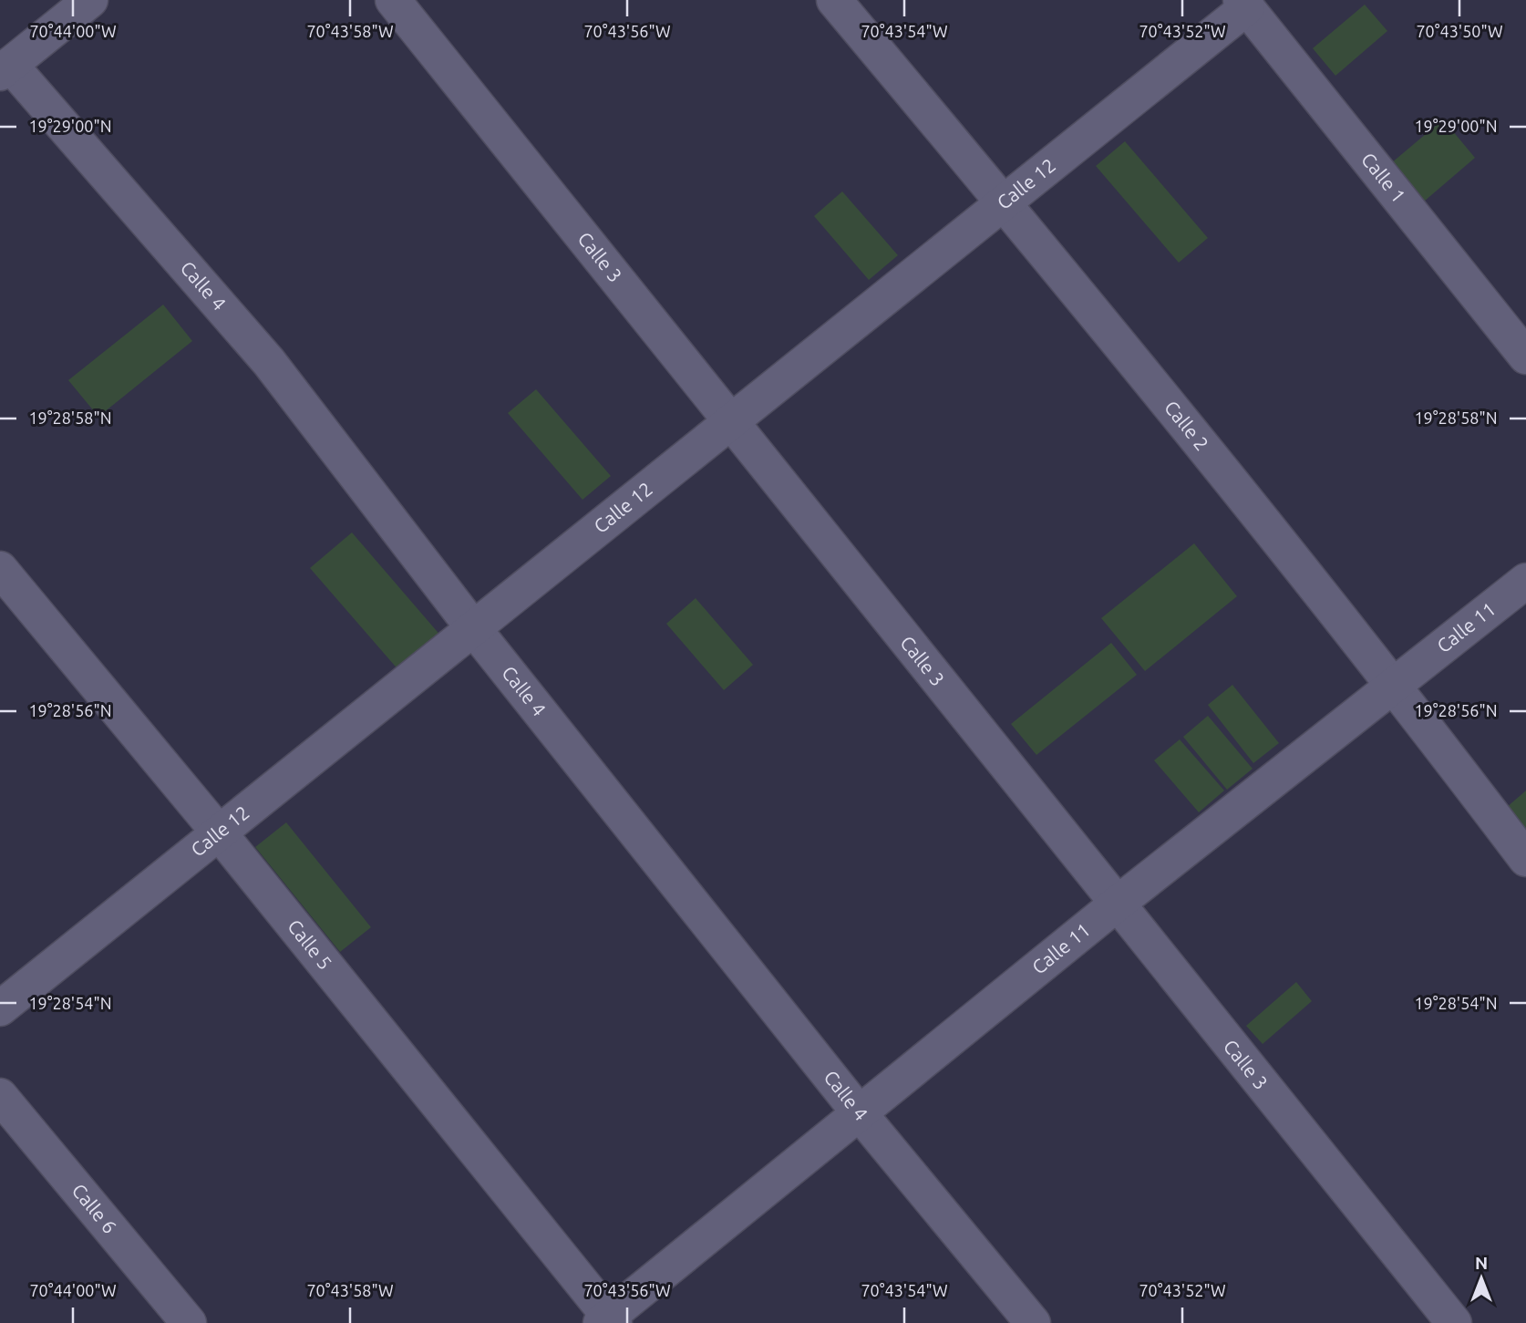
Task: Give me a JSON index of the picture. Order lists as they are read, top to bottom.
{
  "streets": {
    "street": [
      "Calle 1",
      "Calle 12",
      "Calle 3",
      "Calle 4",
      "Calle 2",
      "Calle 11",
      "Calle 5",
      "Calle 6"
    ]
  },
  "crossings": [
    ["Calle 1", "Calle 12"],
    ["Calle 12", "Calle 3"],
    ["Calle 12", "Calle 4"],
    ["Calle 12", "Calle 2"],
    ["Calle 12", "Calle 5"],
    ["Calle 3", "Calle 11"],
    ["Calle 4", "Calle 11"],
    ["Calle 2", "Calle 11"],
    ["Calle 11", "Calle 5"]
  ],
  "north": "top",
  "coordinates": [
    "70°44'00\"W",
    "70°43'58\"W",
    "70°43'56\"W",
    "70°43'54\"W",
    "70°43'52\"W",
    "70°43'50\"W",
    "19°29'00\"N",
    "19°28'58\"N",
    "19°28'56\"N",
    "19°28'54\"N"
  ]
}
